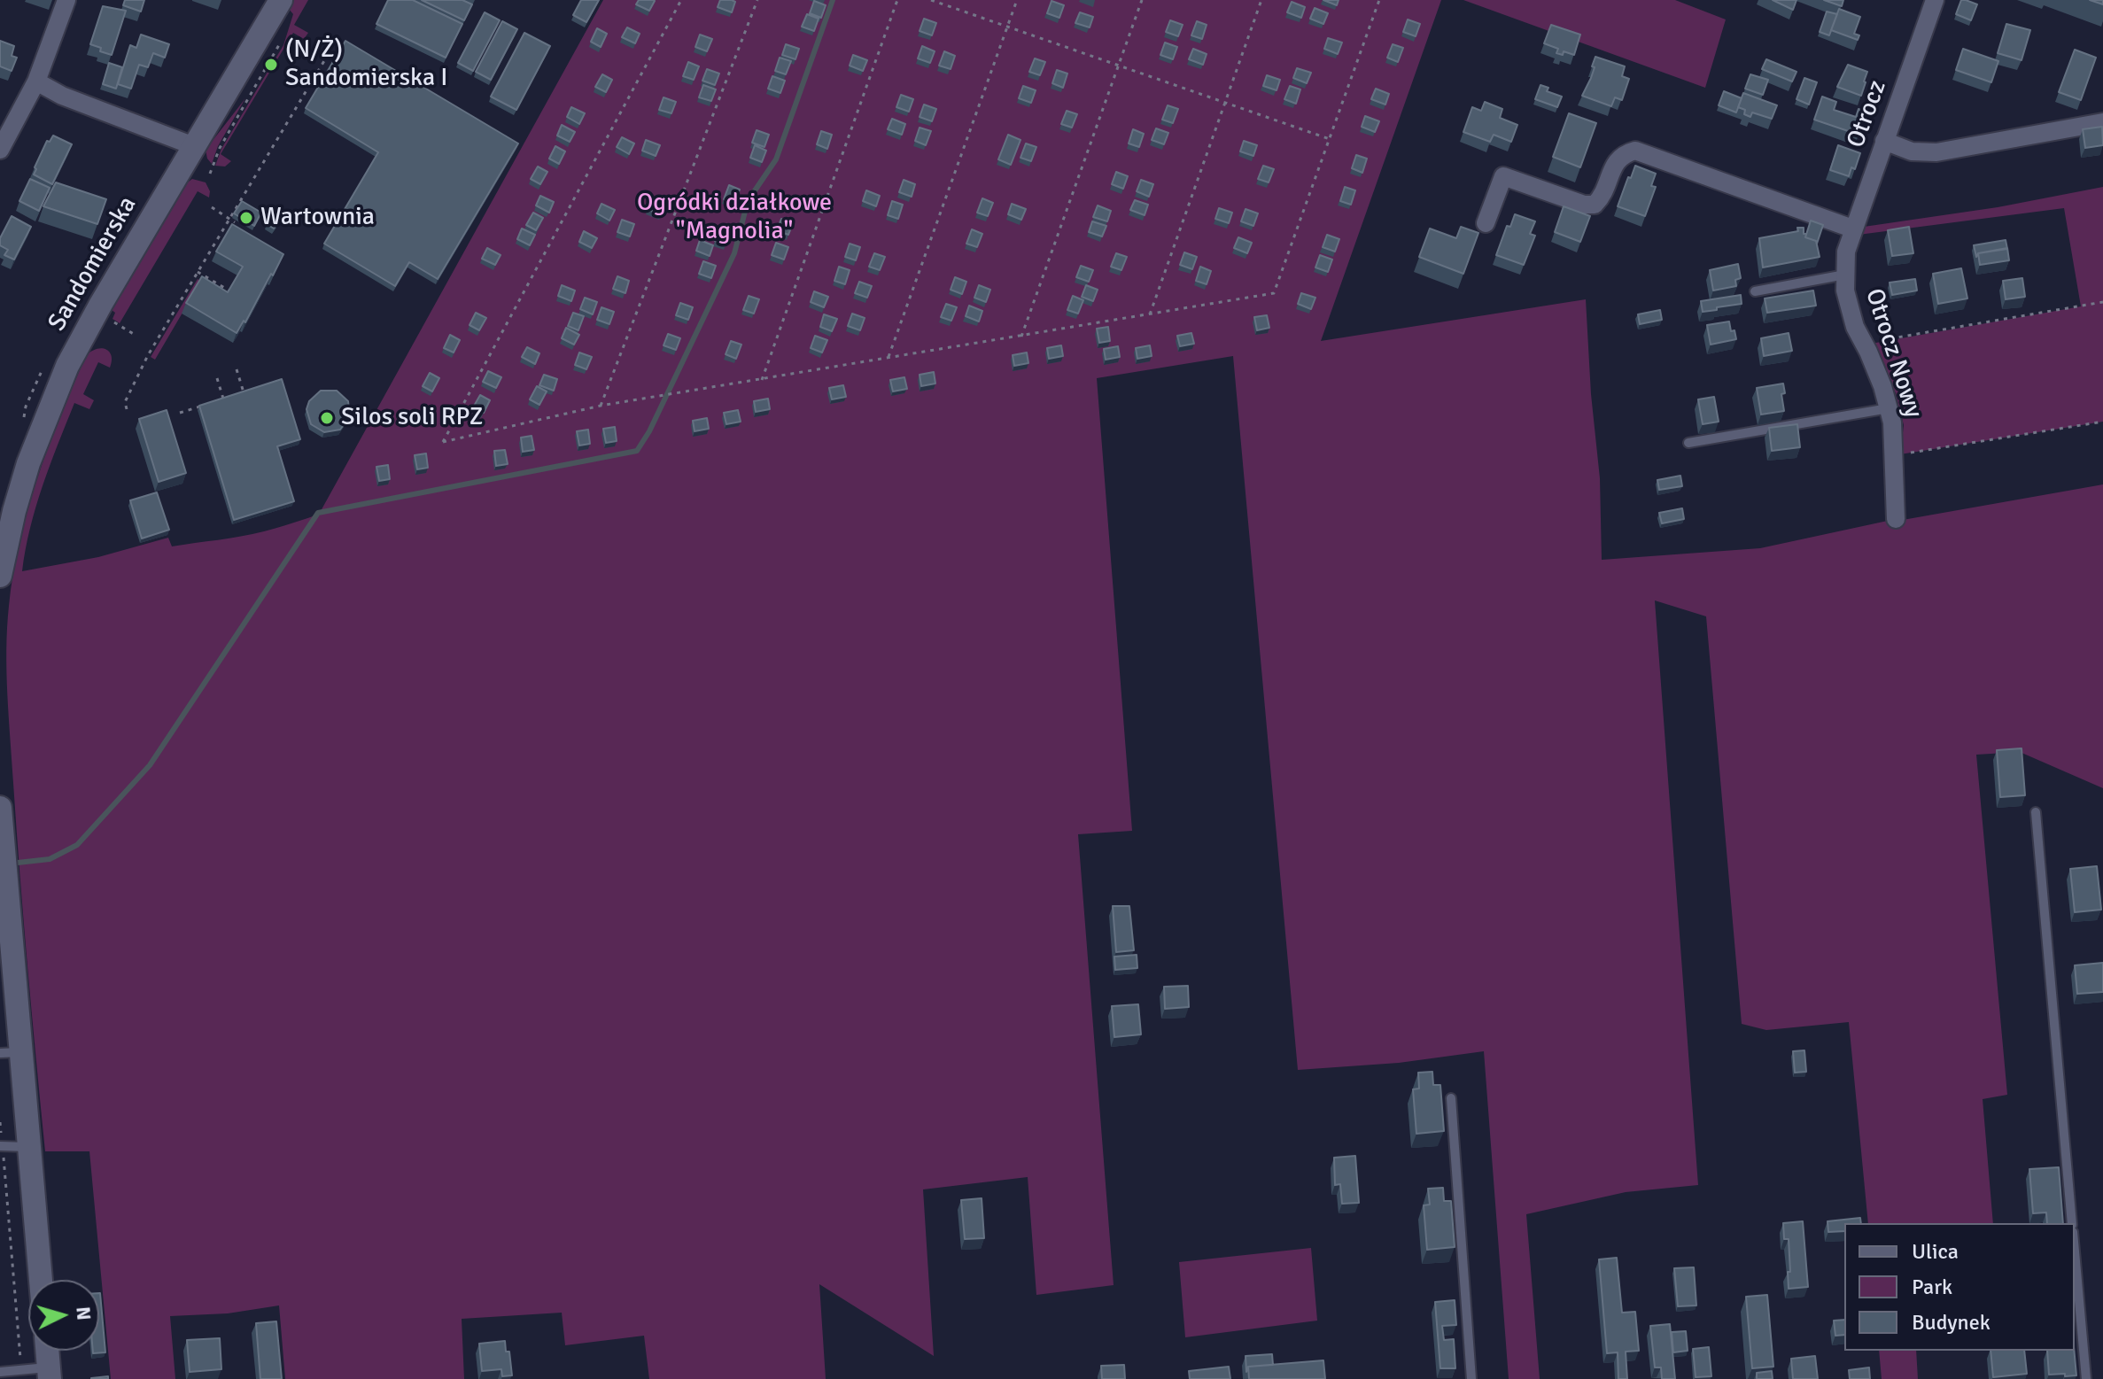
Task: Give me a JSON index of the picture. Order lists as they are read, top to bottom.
{
  "streets": {
    "street": ["Otrocz", "Sandomierska", "Otrocz Nowy"]
  },
  "crossings": [
    ["Otrocz", "Otrocz Nowy"]
  ],
  "parks": ["Ogródki działkowe \"Magnolia\""],
  "places": ["(N/Ż) Sandomierska I", "Wartownia", "Silos soli RPZ"],
  "legend": ["Ulica", "Park", "Budynek"],
  "north": "right"
}
